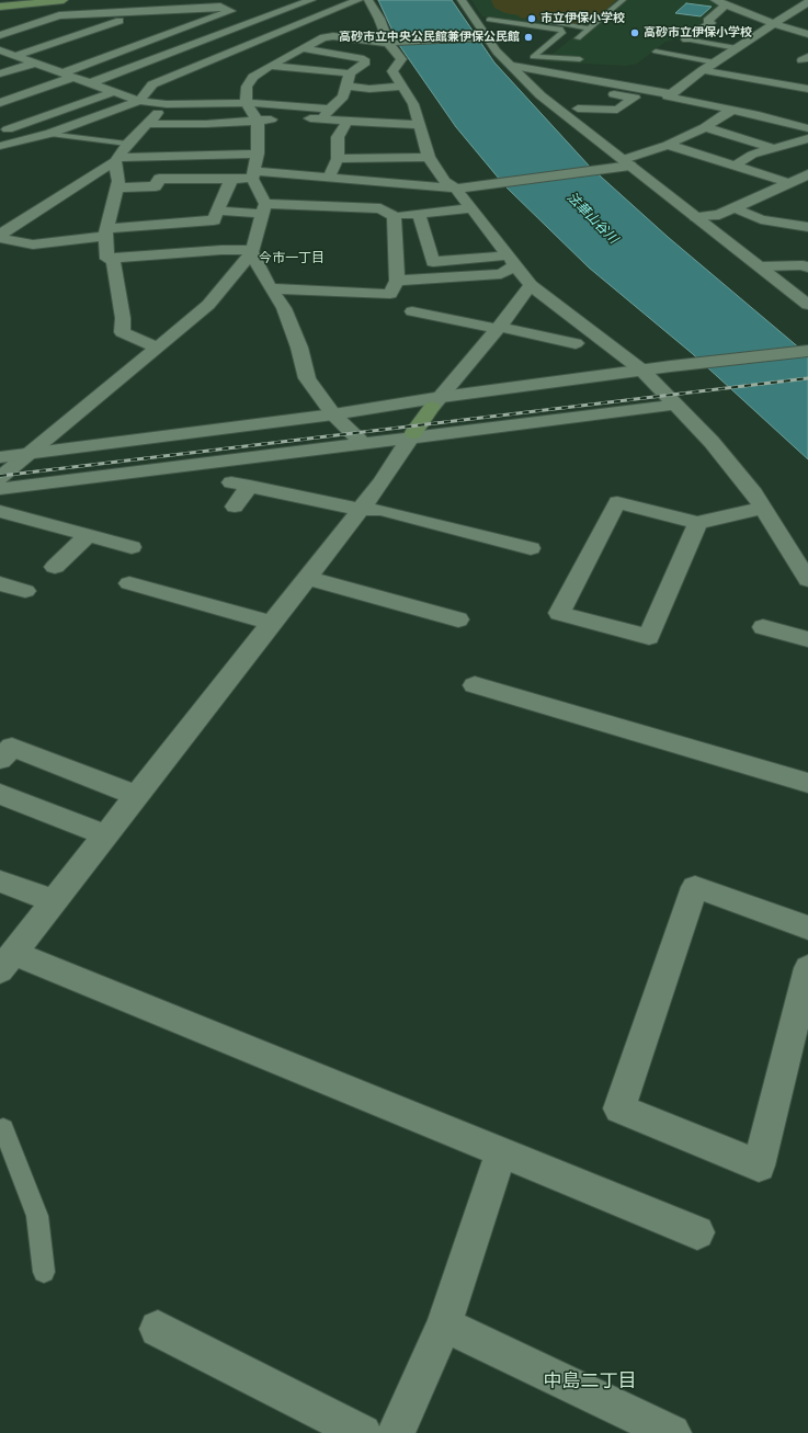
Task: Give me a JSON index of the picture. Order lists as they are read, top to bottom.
{
  "districts": ["今市一丁目", "中島二丁目"],
  "water": ["法華山谷川"],
  "places": ["市立伊保小学校", "高砂市立伊保小学校", "高砂市立中央公民館兼伊保公民館"]
}
